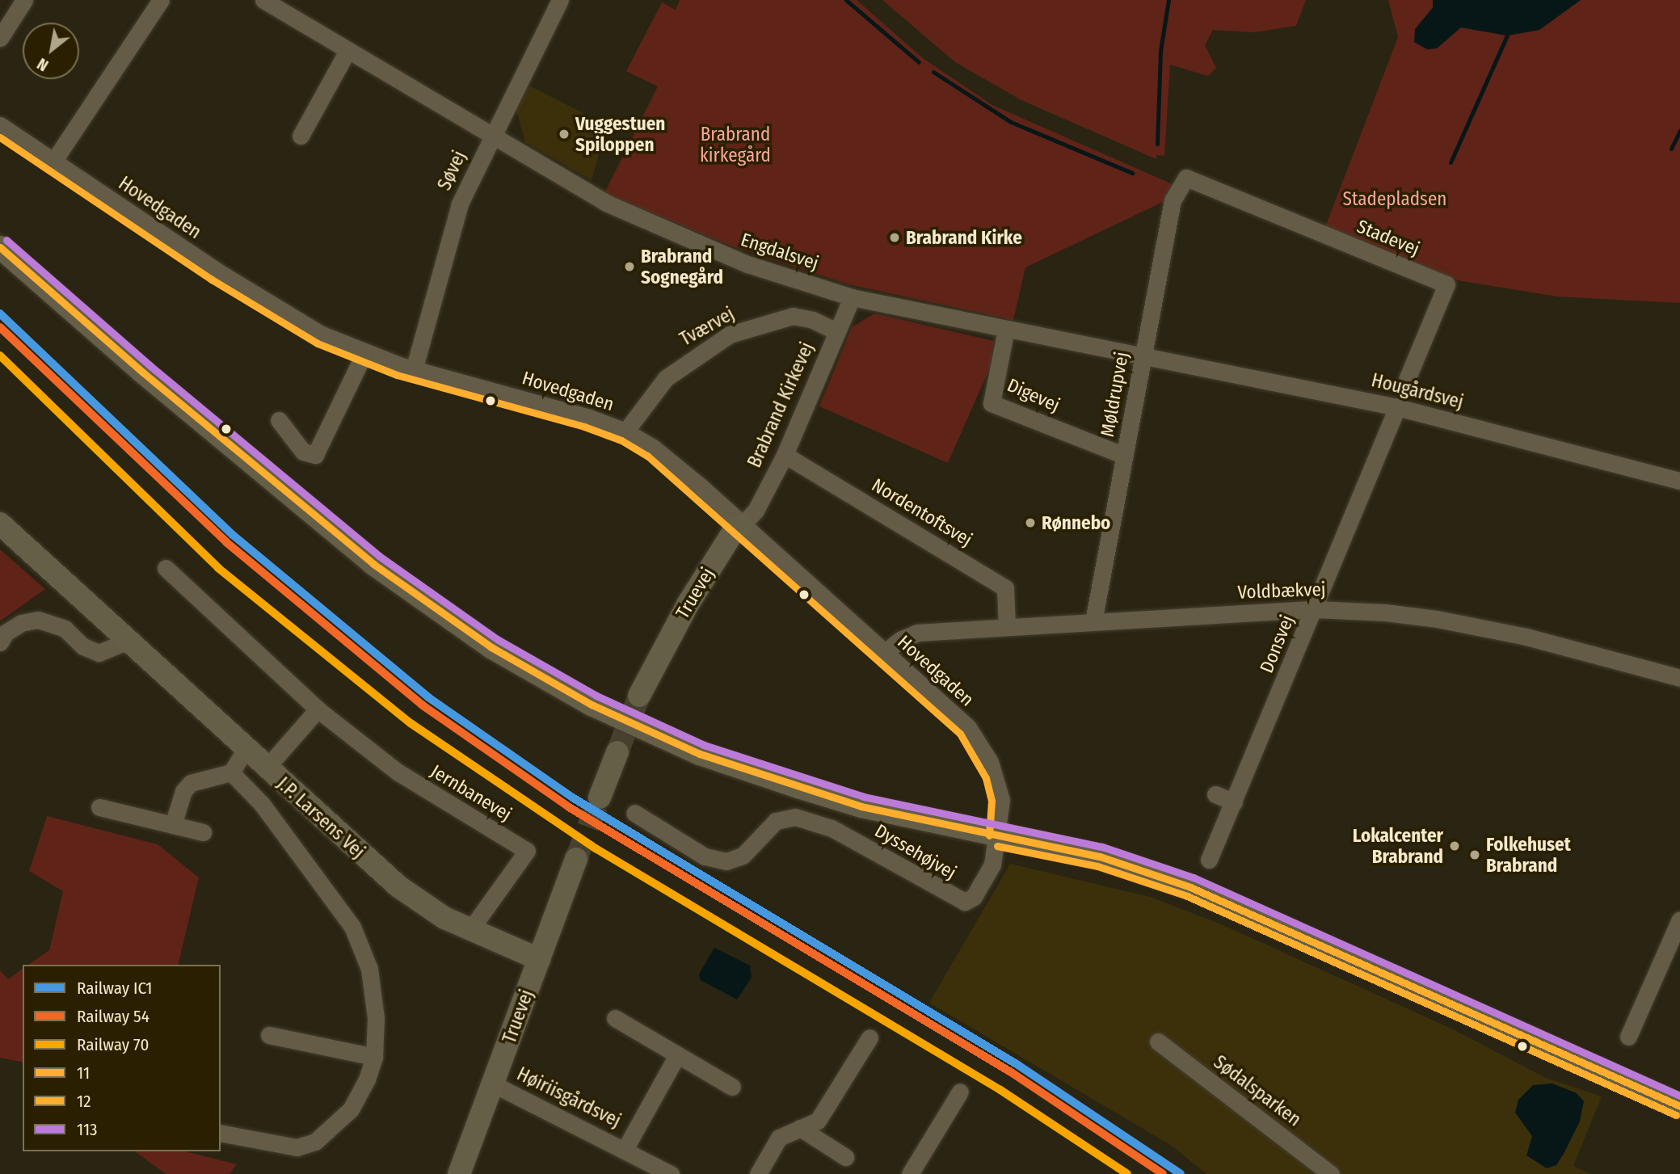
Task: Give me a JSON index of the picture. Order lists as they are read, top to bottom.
{
  "streets": {
    "main road": ["Truevej", "J.P. Larsens Vej"],
    "street": [
      "Søvej",
      "Hovedgaden",
      "Stadevej",
      "Engdalsvej",
      "Tværvej",
      "Hougårdsvej",
      "Møldrupvej",
      "Digevej",
      "Brabrand Kirkevej",
      "Nordentoftsvej",
      "Voldbækvej",
      "Donsvej",
      "Jernbanevej",
      "Dyssehøjvej",
      "Sødalsparken",
      "Høiriisgårdsvej"
    ]
  },
  "crossings": [
    ["Søvej", "Hovedgaden"],
    ["Søvej", "Engdalsvej"],
    ["Hovedgaden", "Tværvej"],
    ["Hovedgaden", "Brabrand Kirkevej"],
    ["Hovedgaden", "Voldbækvej"],
    ["Hovedgaden", "Truevej"],
    ["Hovedgaden", "Dyssehøjvej"],
    ["Stadevej", "Møldrupvej"],
    ["Engdalsvej", "Hougårdsvej"],
    ["Engdalsvej", "Møldrupvej"],
    ["Engdalsvej", "Digevej"],
    ["Engdalsvej", "Brabrand Kirkevej"],
    ["Tværvej", "Brabrand Kirkevej"],
    ["Hougårdsvej", "Møldrupvej"],
    ["Hougårdsvej", "Donsvej"],
    ["Møldrupvej", "Digevej"],
    ["Møldrupvej", "Voldbækvej"],
    ["Brabrand Kirkevej", "Nordentoftsvej"],
    ["Brabrand Kirkevej", "Truevej"],
    ["Nordentoftsvej", "Voldbækvej"],
    ["Voldbækvej", "Donsvej"],
    ["Truevej", "J.P. Larsens Vej"],
    ["Truevej", "Høiriisgårdsvej"],
    ["Jernbanevej", "J.P. Larsens Vej"]
  ],
  "parks": ["Brabrand kirkegård", "Stadepladsen"],
  "places": [
    "Vuggestuen Spiloppen",
    "Brabrand Kirke",
    "Brabrand Sognegård",
    "Rønnebo",
    "Lokalcenter Brabrand",
    "Folkehuset Brabrand"
  ],
  "lines": [
    "transit line 12",
    "transit line 113",
    "transit line 11",
    "rail line IC1",
    "rail line 54",
    "rail line 70"
  ],
  "legend": [
    "Railway IC1",
    "Railway 54",
    "Railway 70",
    "11",
    "12",
    "113"
  ],
  "north": "bottom left"
}
